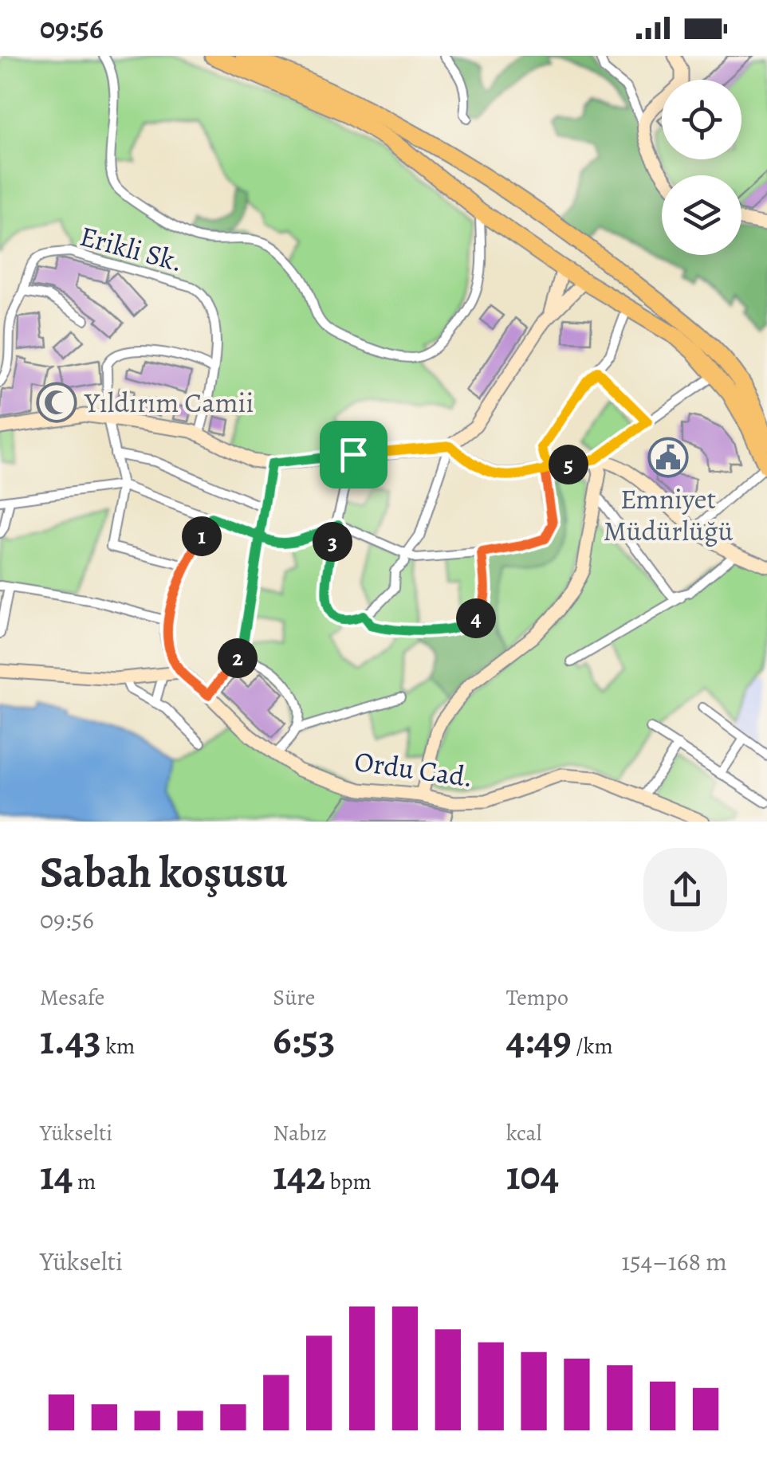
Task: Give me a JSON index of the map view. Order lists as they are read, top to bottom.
{
  "streets": {
    "main road": ["Ordu Cad."],
    "street": ["Erikli Sk."]
  },
  "places": {
    "mosque": ["Yıldırım Camii"],
    "public building": ["Emniyet Müdürlüğü"]
  },
  "page": {
    "status": "09:56",
    "pins": [
      "5",
      "1",
      "3",
      "4",
      "2"
    ],
    "heading": ["Sabah koşusu", "09:56"],
    "stats": [
      ["Mesafe", "1.43 km"],
      ["Süre", "6:53"],
      ["Tempo", "4:49 /km"],
      ["Yükselti", "14 m"],
      ["Nabız", "142 bpm"],
      ["kcal", "104"]
    ],
    "chart": ["Yükselti", "154–168 m"]
  }
}
